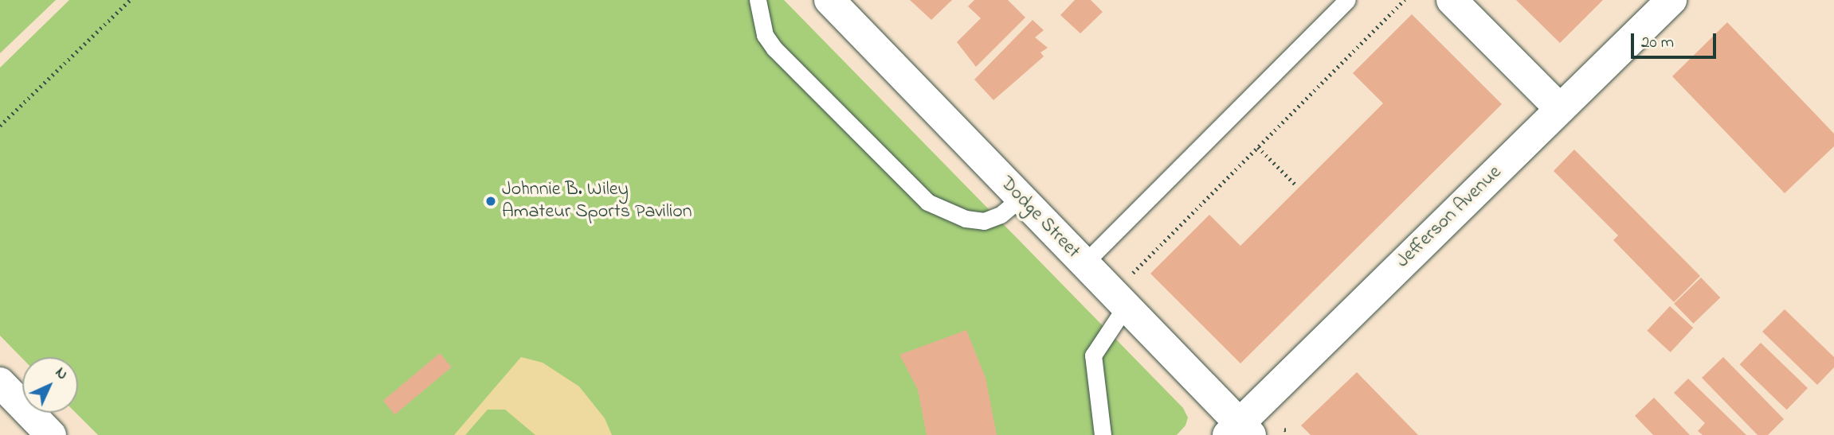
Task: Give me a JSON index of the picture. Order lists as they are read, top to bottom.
{
  "streets": {
    "street": ["Jefferson Avenue", "Dodge Street"]
  },
  "crossings": [
    ["Jefferson Avenue", "Dodge Street"]
  ],
  "places": ["Johnnie B. Wiley Amateur Sports Pavilion"],
  "scale_bar": "20 m",
  "north": "top right"
}
